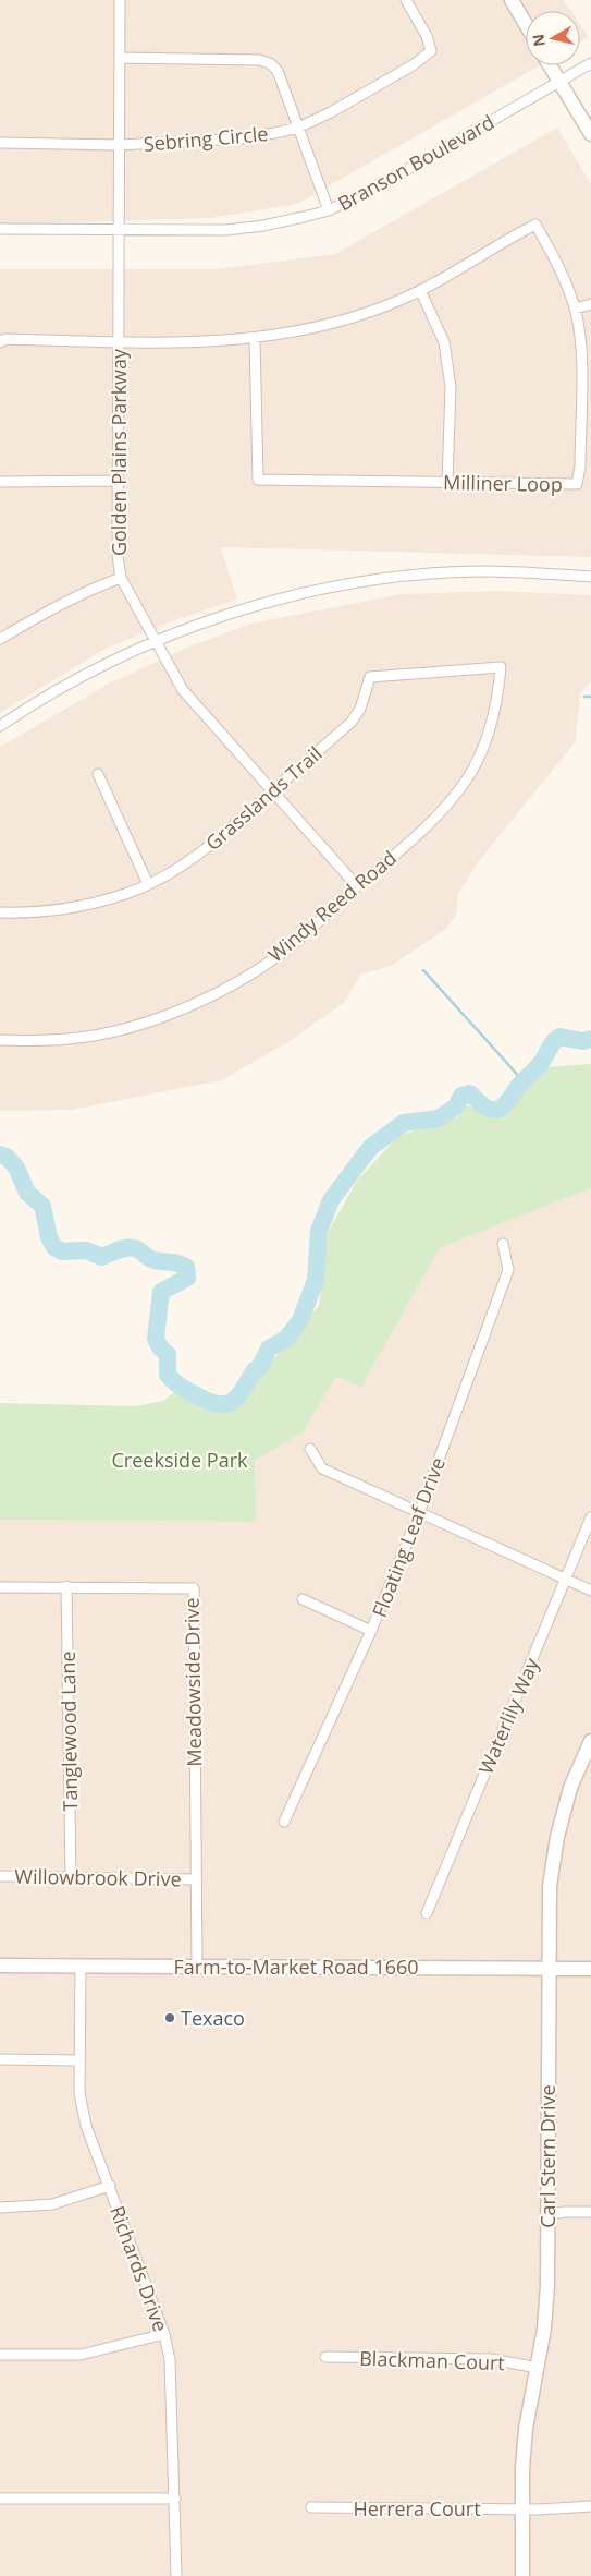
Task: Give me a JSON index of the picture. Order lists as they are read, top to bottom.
{
  "streets": {
    "street": [
      "Sebring Circle",
      "Branson Boulevard",
      "Golden Plains Parkway",
      "Milliner Loop",
      "Grasslands Trail",
      "Windy Reed Road",
      "Floating Leaf Drive",
      "Meadowside Drive",
      "Waterlily Way",
      "Tanglewood Lane",
      "Willowbrook Drive",
      "Farm-to-Market Road 1660",
      "Carl Stern Drive",
      "Richards Drive",
      "Blackman Court",
      "Herrera Court"
    ]
  },
  "crossings": [
    ["Sebring Circle", "Golden Plains Parkway"],
    ["Branson Boulevard", "Golden Plains Parkway"],
    ["Golden Plains Parkway", "Milliner Loop"],
    ["Golden Plains Parkway", "Grasslands Trail"],
    ["Golden Plains Parkway", "Windy Reed Road"],
    ["Grasslands Trail", "Windy Reed Road"],
    ["Meadowside Drive", "Tanglewood Lane"],
    ["Meadowside Drive", "Willowbrook Drive"],
    ["Meadowside Drive", "Farm-to-Market Road 1660"],
    ["Tanglewood Lane", "Willowbrook Drive"],
    ["Farm-to-Market Road 1660", "Carl Stern Drive"],
    ["Farm-to-Market Road 1660", "Richards Drive"],
    ["Carl Stern Drive", "Blackman Court"],
    ["Carl Stern Drive", "Herrera Court"]
  ],
  "parks": ["Creekside Park"],
  "places": ["Texaco"],
  "north": "left"
}
